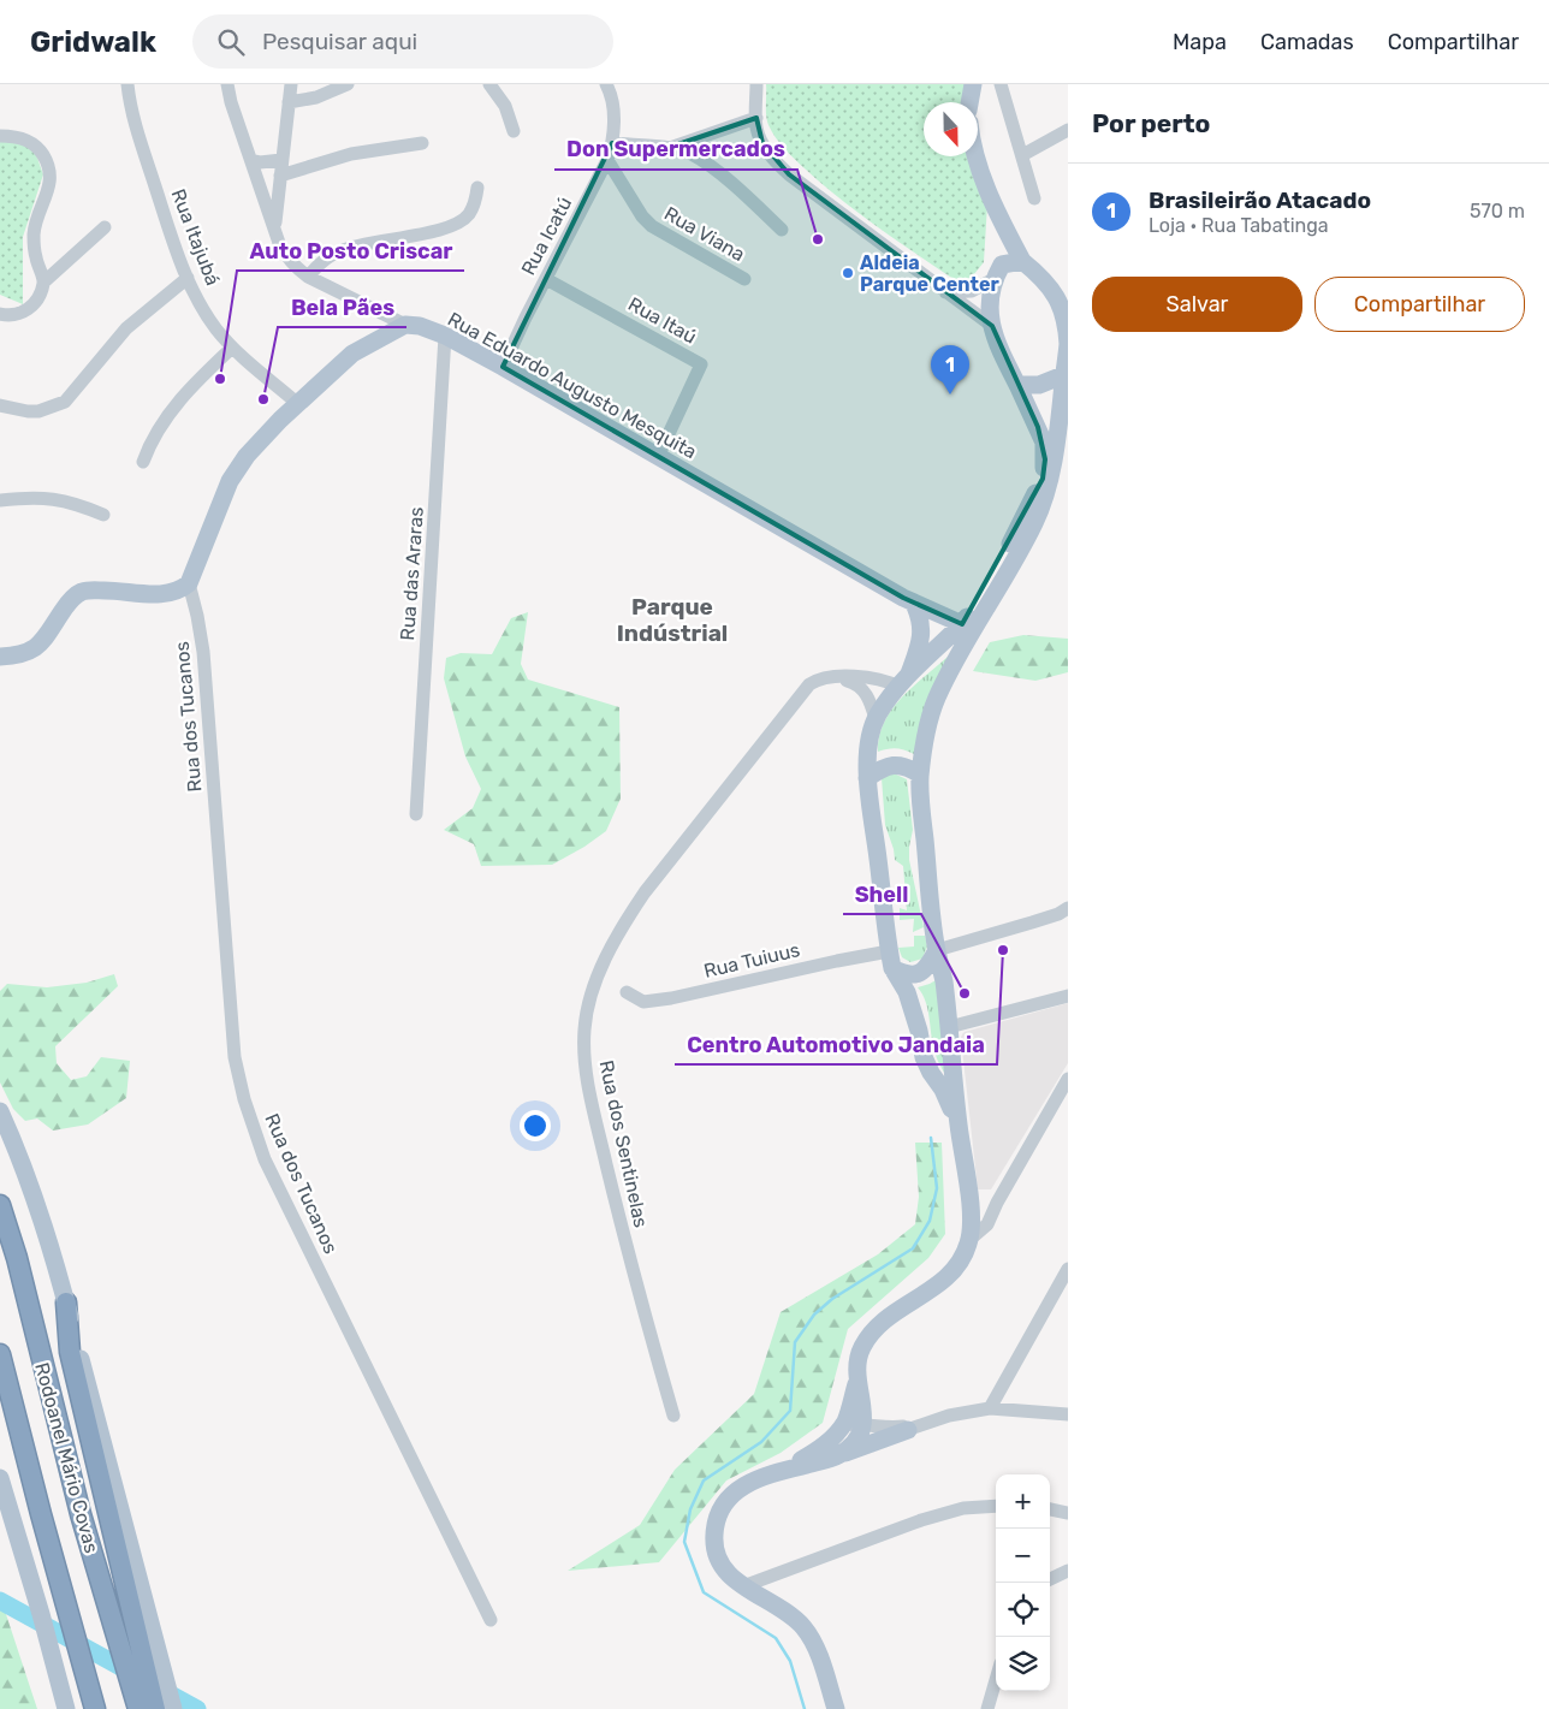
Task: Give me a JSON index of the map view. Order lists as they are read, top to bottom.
{
  "streets": {
    "highway": ["Rodoanel Mário Covas"],
    "main road": ["Rua Eduardo Augusto Mesquita"],
    "street": [
      "Rua Viana",
      "Rua Icatú",
      "Rua Itajubá",
      "Rua Itaú",
      "Rua das Araras",
      "Rua dos Tucanos",
      "Rua Tuiuus",
      "Rua dos Sentinelas"
    ]
  },
  "crossings": [
    ["Rua Viana", "Rua Icatú"],
    ["Rua Icatú", "Rua Itaú"],
    ["Rua Icatú", "Rua Eduardo Augusto Mesquita"],
    ["Rua Itaú", "Rua Eduardo Augusto Mesquita"],
    ["Rua Eduardo Augusto Mesquita", "Rua das Araras"]
  ],
  "districts": ["Parque Indústrial"],
  "places": [
    "Don Supermercados",
    "Aldeia Parque Center",
    "Auto Posto Criscar",
    "Bela Pães",
    "Centro Automotivo Jandaia",
    "Shell"
  ],
  "north": "bottom",
  "page": {
    "header": "Gridwalk",
    "search": "Pesquisar aqui",
    "nav": ["Mapa", "Camadas", "Compartilhar"],
    "heading": "Por perto",
    "list": [
      {
        "mark": "1",
        "name": "Brasileirão Atacado",
        "note": "Loja · Rua Tabatinga",
        "value": "570 m"
      }
    ],
    "buttons": ["Salvar", "Compartilhar"],
    "pins": "1",
    "map_buttons": ["+", "−"]
  }
}
